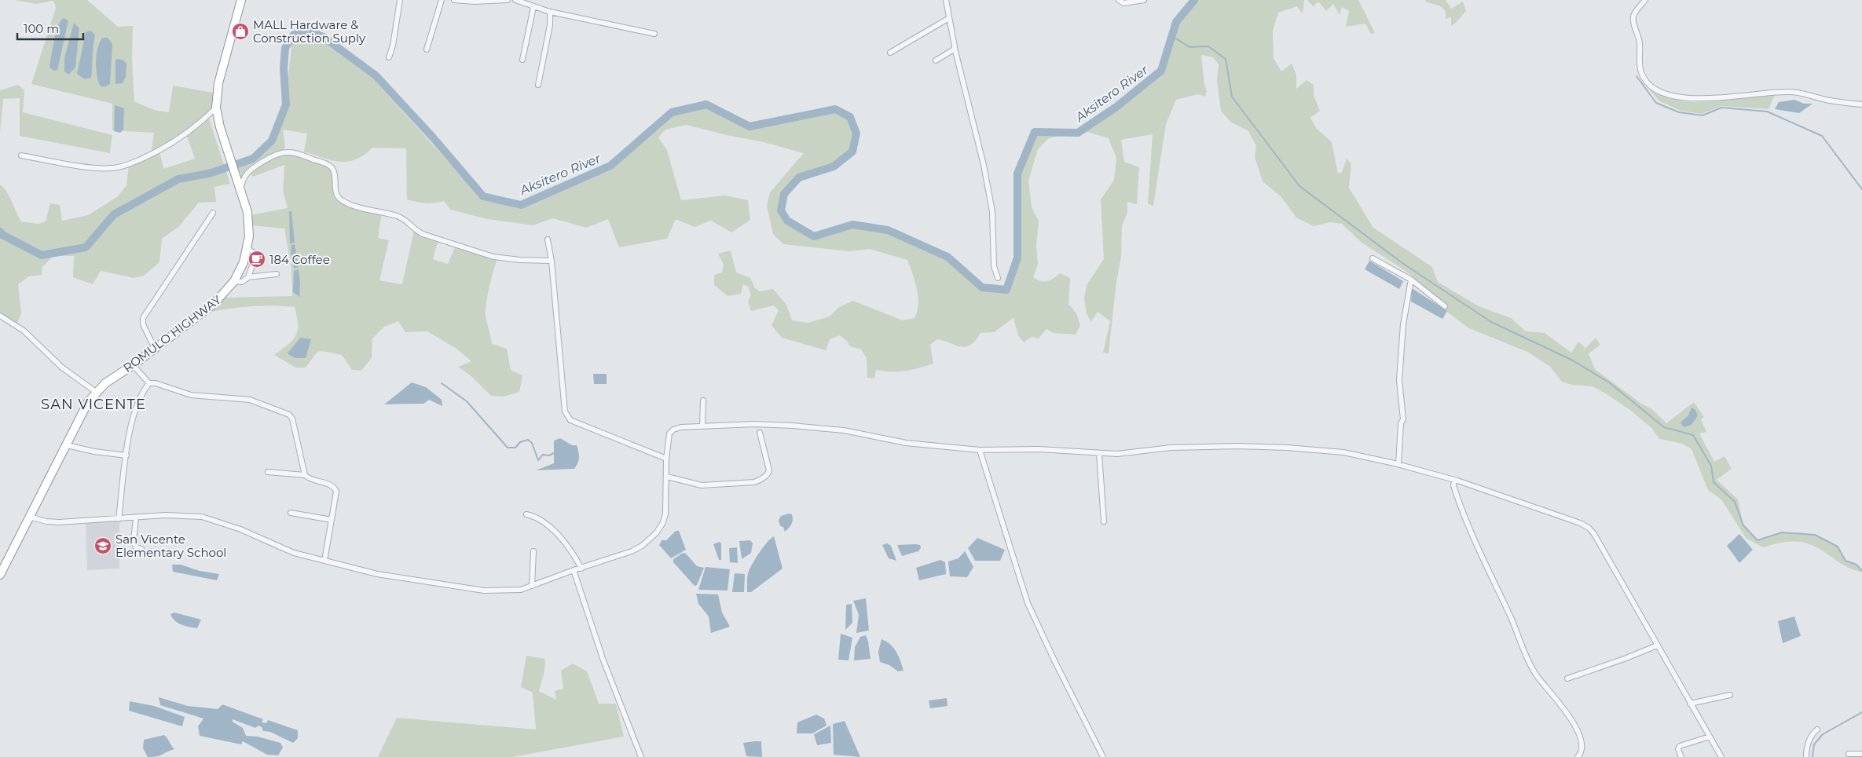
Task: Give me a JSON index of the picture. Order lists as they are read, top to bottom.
{
  "streets": {
    "highway": ["ROMULO HIGHWAY"]
  },
  "districts": ["SAN VICENTE"],
  "water": ["Aksitero River"],
  "places": {
    "shop": ["MALL Hardware & Construction Suply"],
    "cafe": ["184 Coffee"],
    "school or university": ["San Vicente Elementary School"]
  },
  "scale_bar": "100 m"
}
